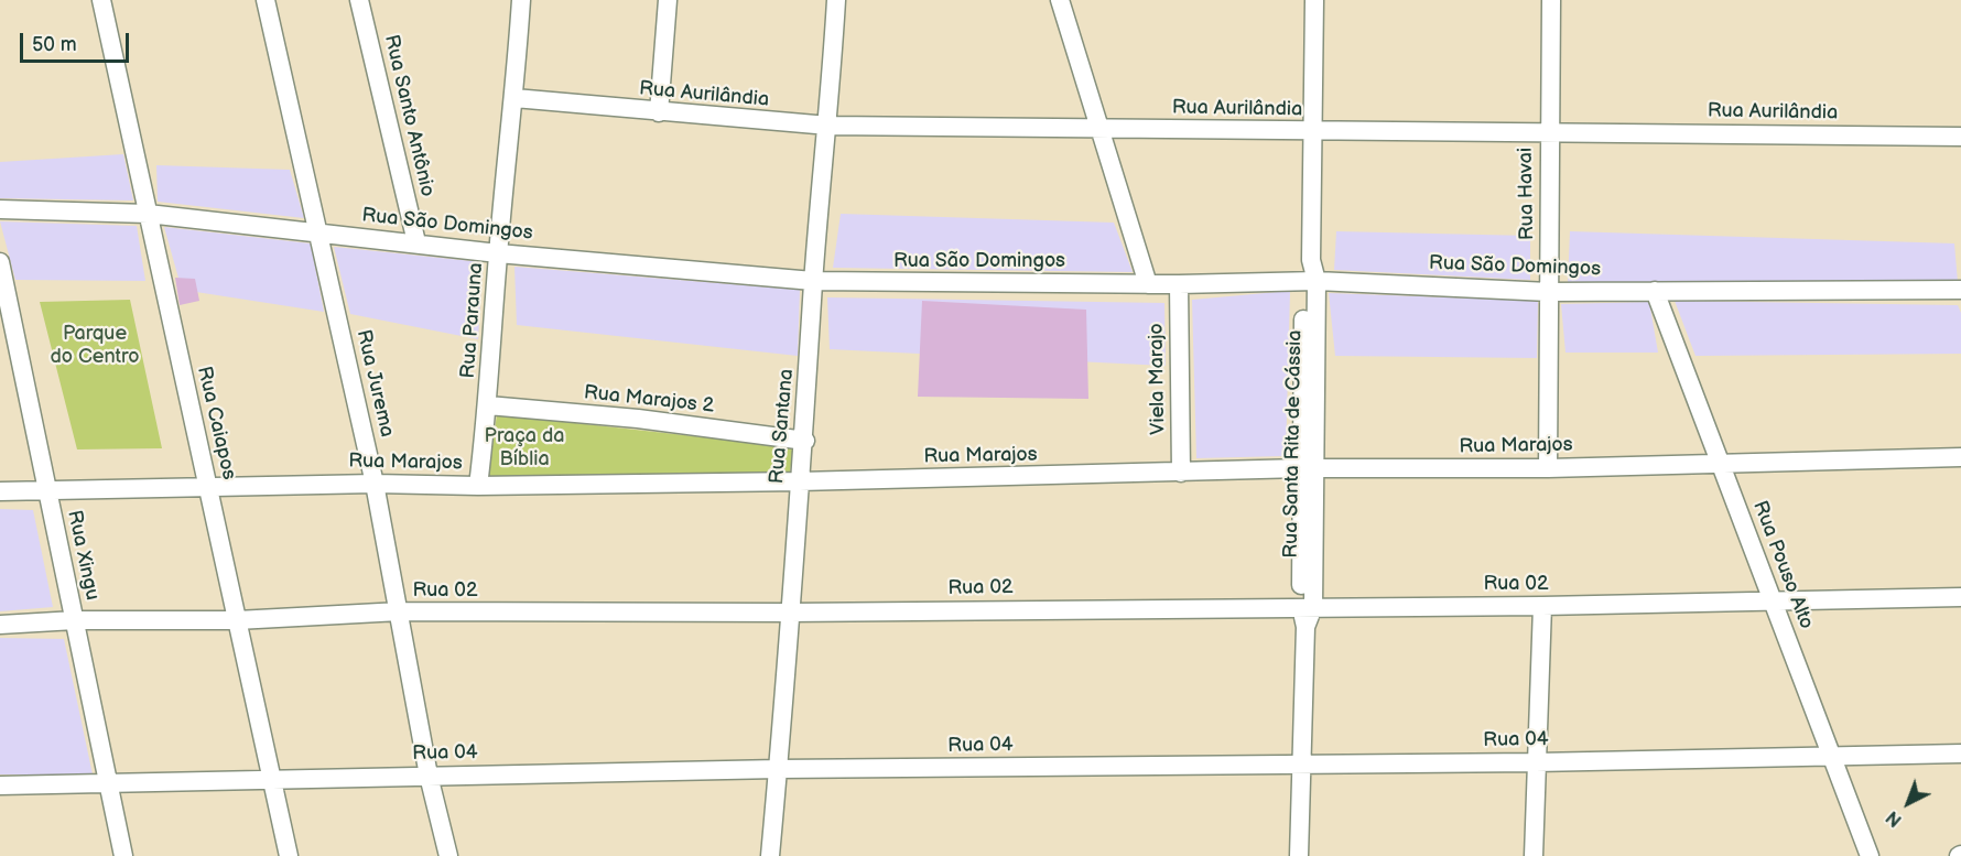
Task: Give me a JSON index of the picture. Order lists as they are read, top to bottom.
{
  "streets": {
    "street": [
      "Rua Aurilândia",
      "Rua Santo Antônio",
      "Rua Havai",
      "Rua São Domingos",
      "Rua Parauna",
      "Viela Marajo",
      "Rua Jurema",
      "Rua Marajos 2",
      "Rua Caiapos",
      "Rua Santana",
      "Rua Santa Rita de Cássia",
      "Rua Marajos",
      "Rua Xingu",
      "Rua Pouso Alto",
      "Rua 02",
      "Rua 04"
    ]
  },
  "crossings": [
    ["Rua Aurilândia", "Rua Havai"],
    ["Rua Aurilândia", "Rua Parauna"],
    ["Rua Aurilândia", "Rua Santana"],
    ["Rua Aurilândia", "Rua Santa Rita de Cássia"],
    ["Rua Santo Antônio", "Rua São Domingos"],
    ["Rua Havai", "Rua São Domingos"],
    ["Rua Havai", "Rua Marajos"],
    ["Rua São Domingos", "Rua Parauna"],
    ["Rua São Domingos", "Viela Marajo"],
    ["Rua São Domingos", "Rua Jurema"],
    ["Rua São Domingos", "Rua Caiapos"],
    ["Rua São Domingos", "Rua Santana"],
    ["Rua São Domingos", "Rua Santa Rita de Cássia"],
    ["Rua São Domingos", "Rua Pouso Alto"],
    ["Rua Parauna", "Rua Marajos 2"],
    ["Rua Parauna", "Rua Marajos"],
    ["Viela Marajo", "Rua Marajos"],
    ["Rua Jurema", "Rua Marajos"],
    ["Rua Jurema", "Rua 02"],
    ["Rua Jurema", "Rua 04"],
    ["Rua Marajos 2", "Rua Santana"],
    ["Rua Caiapos", "Rua Marajos"],
    ["Rua Caiapos", "Rua 02"],
    ["Rua Caiapos", "Rua 04"],
    ["Rua Santana", "Rua Marajos"],
    ["Rua Santana", "Rua 02"],
    ["Rua Santana", "Rua 04"],
    ["Rua Santa Rita de Cássia", "Rua Marajos"],
    ["Rua Santa Rita de Cássia", "Rua 02"],
    ["Rua Santa Rita de Cássia", "Rua 04"],
    ["Rua Marajos", "Rua Xingu"],
    ["Rua Marajos", "Rua Pouso Alto"],
    ["Rua Xingu", "Rua 02"],
    ["Rua Xingu", "Rua 04"],
    ["Rua Pouso Alto", "Rua 02"],
    ["Rua Pouso Alto", "Rua 04"]
  ],
  "parks": ["Parque do Centro", "Praça da Bíblia"],
  "scale_bar": "50 m",
  "north": "bottom left"
}
